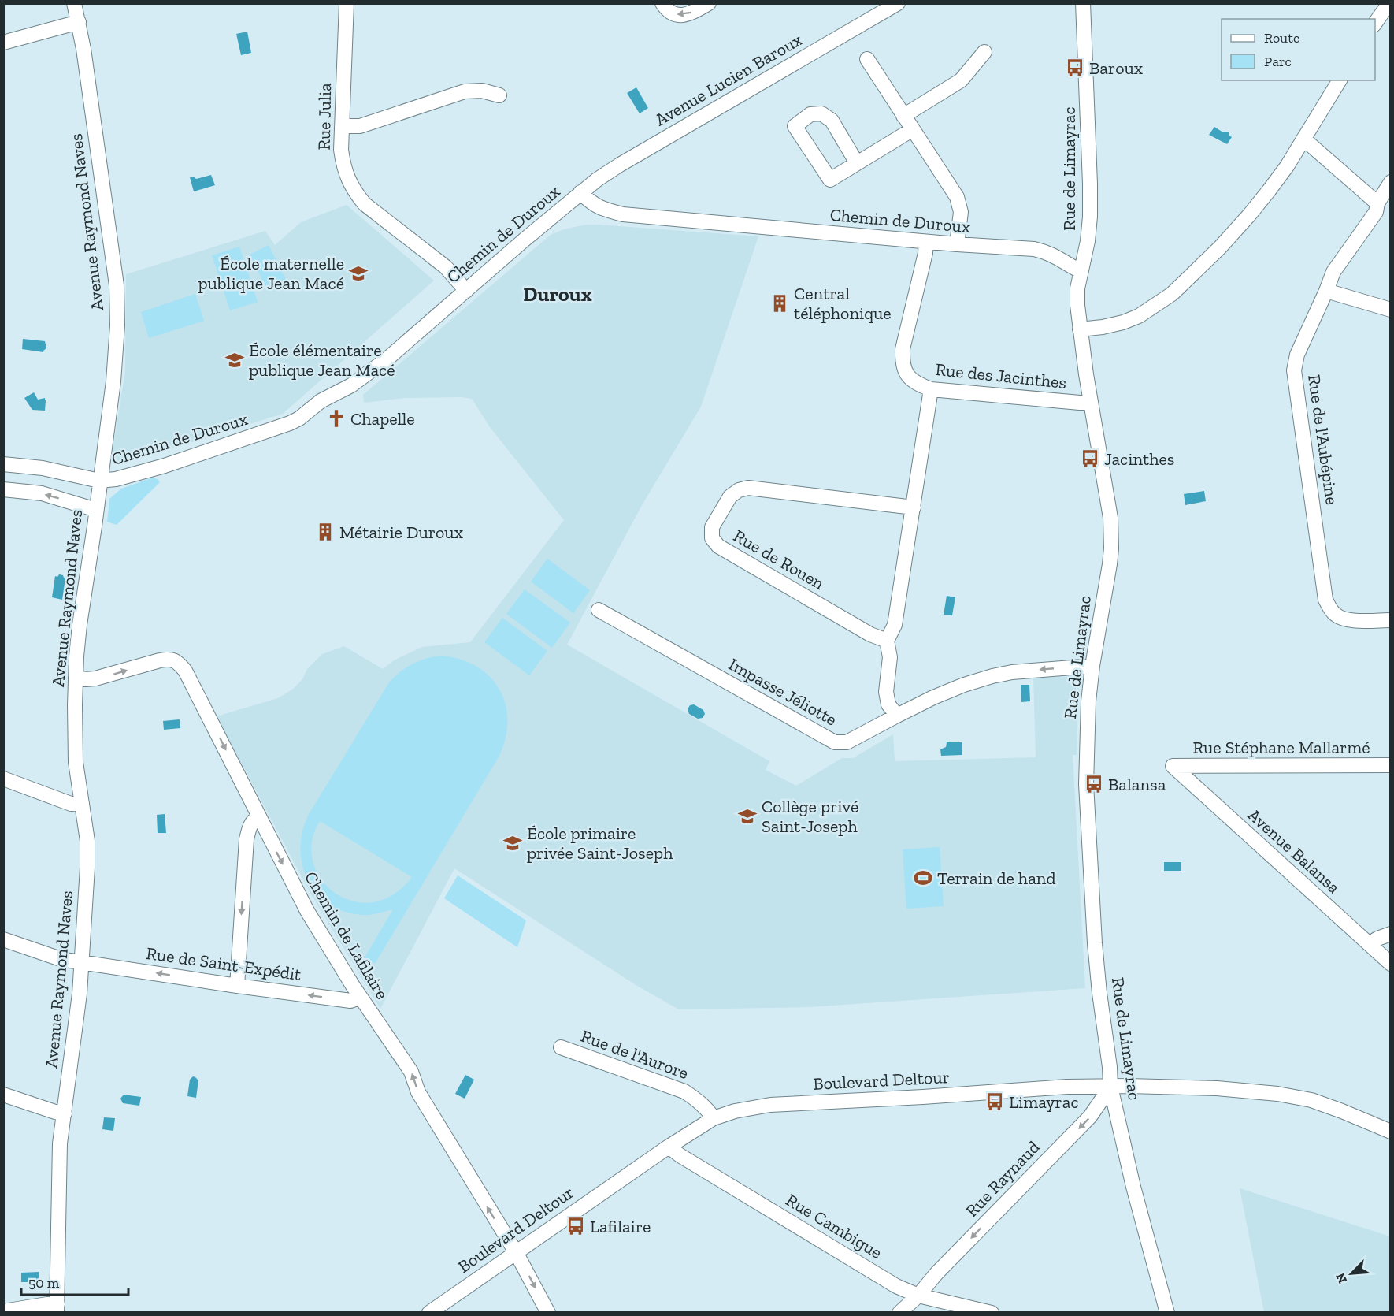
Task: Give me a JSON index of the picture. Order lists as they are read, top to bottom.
{
  "streets": {
    "street": [
      "Avenue Lucien Baroux",
      "Rue Julia",
      "Rue de Limayrac",
      "Chemin de Duroux",
      "Avenue Raymond Naves",
      "Rue des Jacinthes",
      "Rue de l'Aubépine",
      "Rue de Rouen",
      "Impasse Jéliotte",
      "Rue Stéphane Mallarmé",
      "Avenue Balansa",
      "Chemin de Lafilaire",
      "Rue de Saint-Expédit",
      "Rue de l'Aurore",
      "Boulevard Deltour",
      "Rue Raynaud",
      "Rue Cambigue"
    ]
  },
  "crossings": [
    ["Avenue Lucien Baroux", "Chemin de Duroux"],
    ["Rue Julia", "Chemin de Duroux"],
    ["Rue de Limayrac", "Chemin de Duroux"],
    ["Rue de Limayrac", "Rue des Jacinthes"],
    ["Rue de Limayrac", "Impasse Jéliotte"],
    ["Rue de Limayrac", "Boulevard Deltour"],
    ["Rue de Limayrac", "Rue Raynaud"],
    ["Chemin de Duroux", "Avenue Raymond Naves"],
    ["Chemin de Duroux", "Rue des Jacinthes"],
    ["Avenue Raymond Naves", "Chemin de Lafilaire"],
    ["Avenue Raymond Naves", "Rue de Saint-Expédit"],
    ["Rue Stéphane Mallarmé", "Avenue Balansa"],
    ["Chemin de Lafilaire", "Rue de Saint-Expédit"],
    ["Chemin de Lafilaire", "Boulevard Deltour"],
    ["Rue de l'Aurore", "Boulevard Deltour"],
    ["Boulevard Deltour", "Rue Raynaud"],
    ["Boulevard Deltour", "Rue Cambigue"],
    ["Rue Raynaud", "Rue Cambigue"]
  ],
  "one_way": ["Impasse Jéliotte", "Rue de Saint-Expédit", "Rue Raynaud"],
  "districts": ["Duroux"],
  "places": {
    "bus stop": [
      "Baroux",
      "Jacinthes",
      "Balansa",
      "Limayrac",
      "Lafilaire"
    ],
    "school or university": [
      "École maternelle publique Jean Macé",
      "École élémentaire publique Jean Macé",
      "Collège privé Saint-Joseph",
      "École primaire privée Saint-Joseph"
    ],
    "building": ["Central téléphonique", "Métairie Duroux"],
    "church": ["Chapelle"],
    "sports": ["Terrain de hand"]
  },
  "legend": ["Route", "Parc"],
  "scale_bar": "50 m",
  "north": "bottom left"
}
